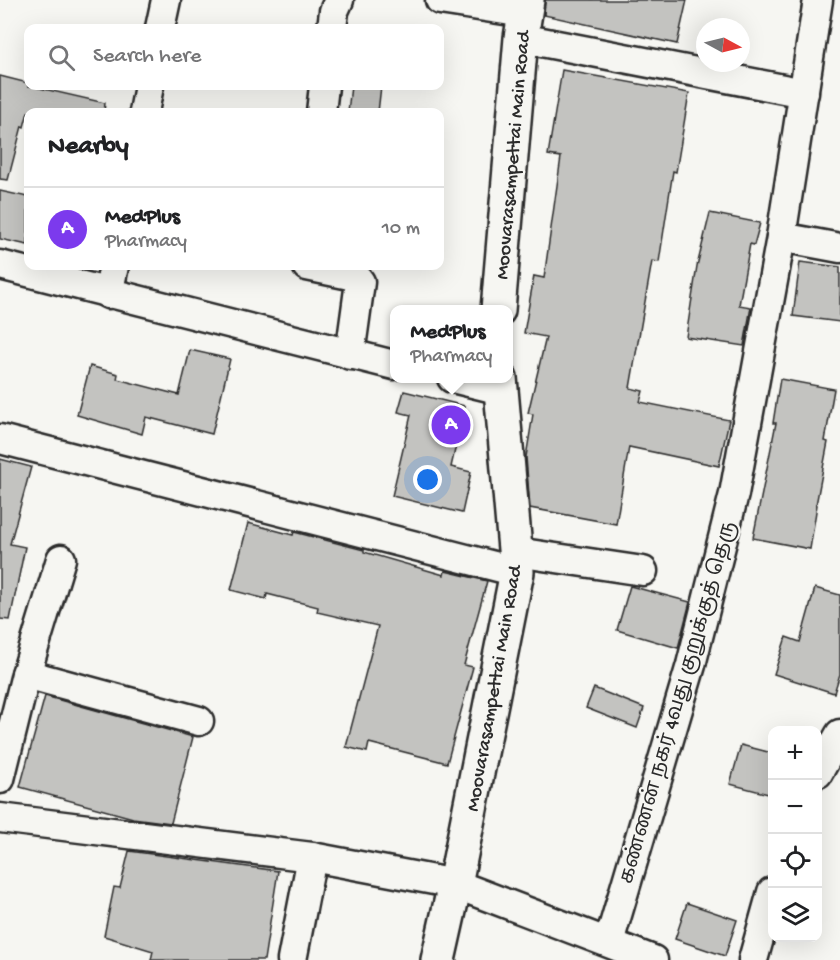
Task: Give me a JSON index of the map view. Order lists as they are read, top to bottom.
{
  "streets": {
    "street": ["Moovarasampettai Main Road", "கண்ணன் நகர் 4வது குறுக்குத் தெரு"]
  },
  "north": "right",
  "page": {
    "search": "Search here",
    "heading": "Nearby",
    "list": [
      {
        "mark": "A",
        "name": "MedPlus",
        "note": "Pharmacy",
        "value": "10 m"
      }
    ],
    "popup": ["MedPlus", "Pharmacy"],
    "pins": "A",
    "map_buttons": ["+", "−"]
  }
}
